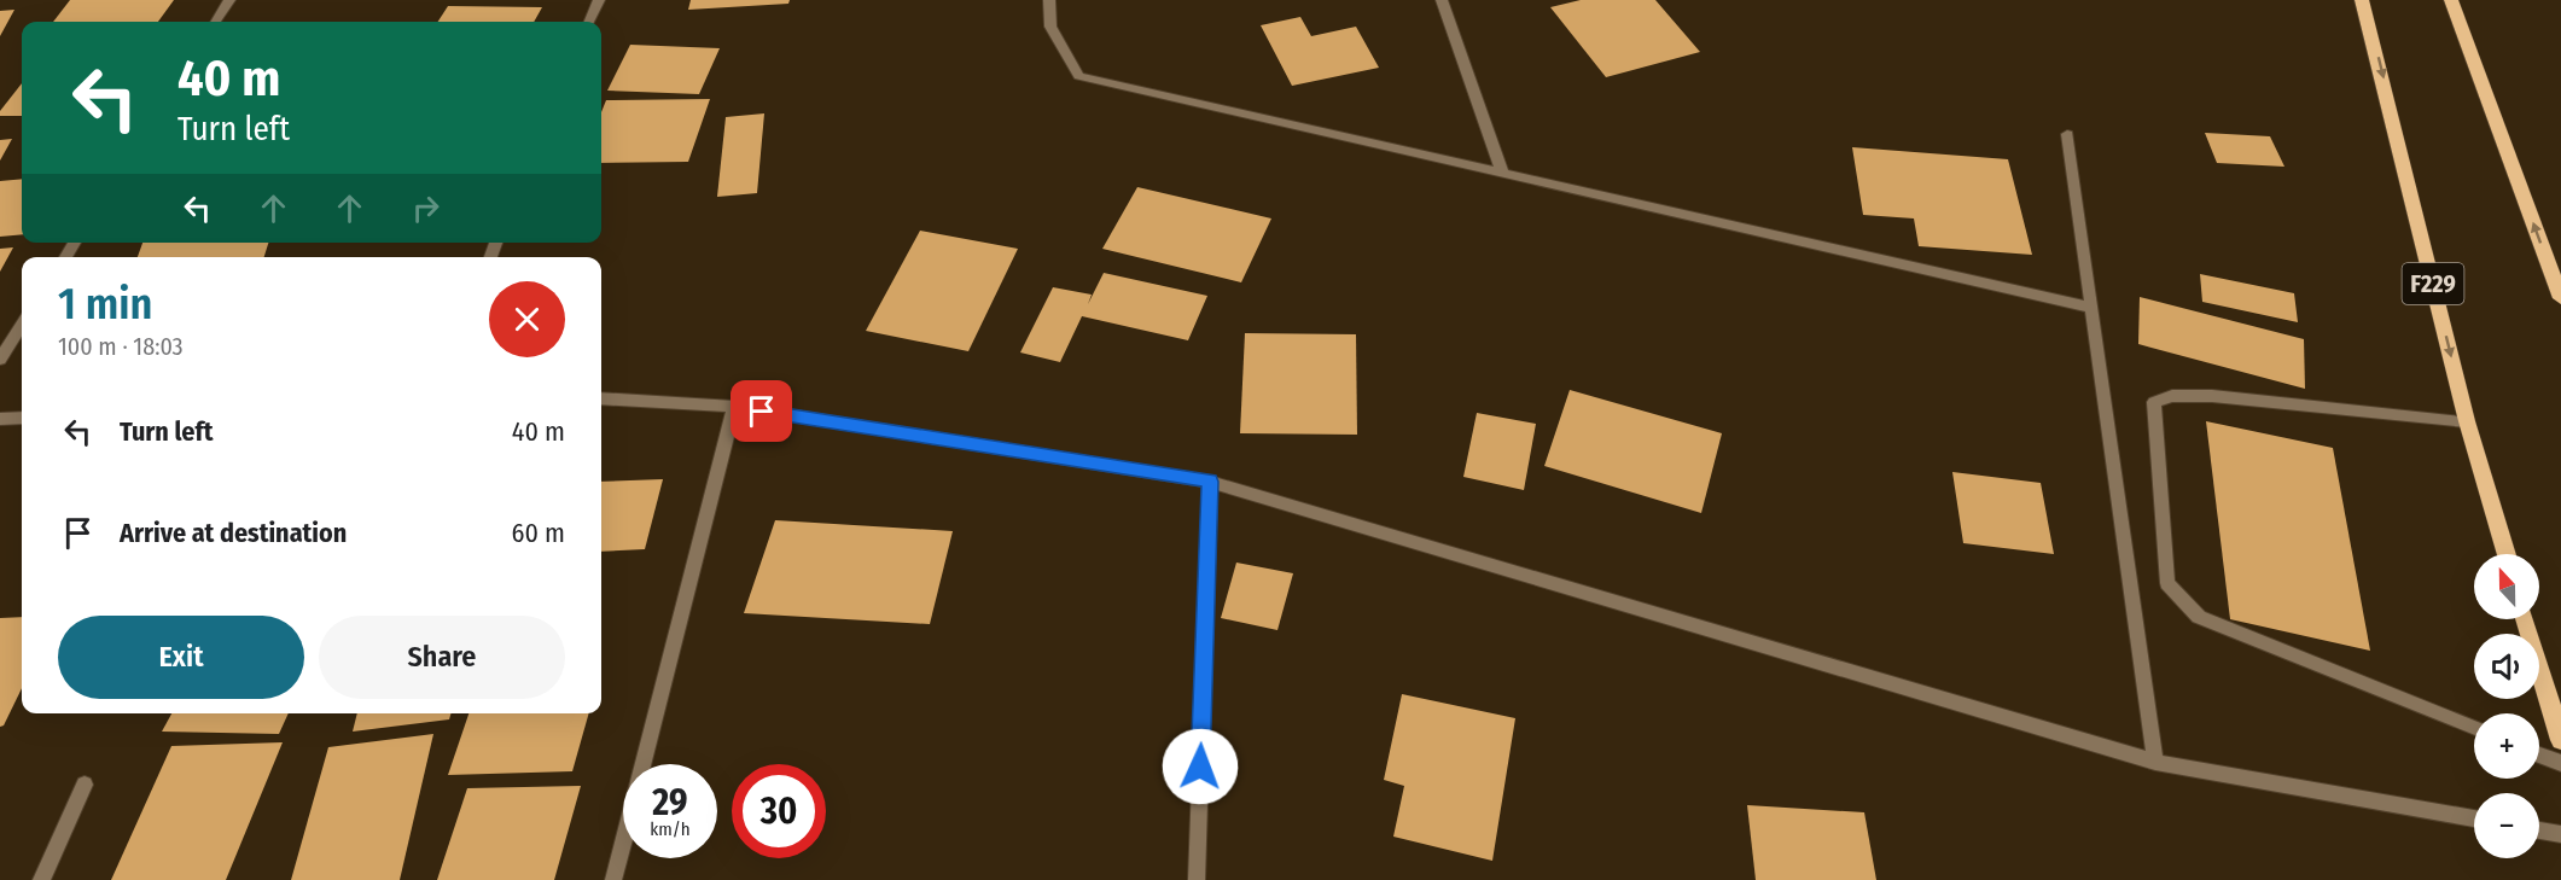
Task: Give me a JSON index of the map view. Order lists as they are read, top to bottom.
{
  "streets": {
    "main road": ["F229"]
  },
  "north": "top",
  "page": {
    "turn": ["40 m", "Turn left"],
    "heading": ["1 min", "100 m · 18:03"],
    "list": [
      {
        "name": "Turn left",
        "value": "40 m"
      },
      {
        "name": "Arrive at destination",
        "value": "60 m"
      }
    ],
    "map_buttons": ["+", "−"],
    "buttons": ["Exit", "Share"],
    "speed": "29 km/h",
    "limit": "30"
  }
}
